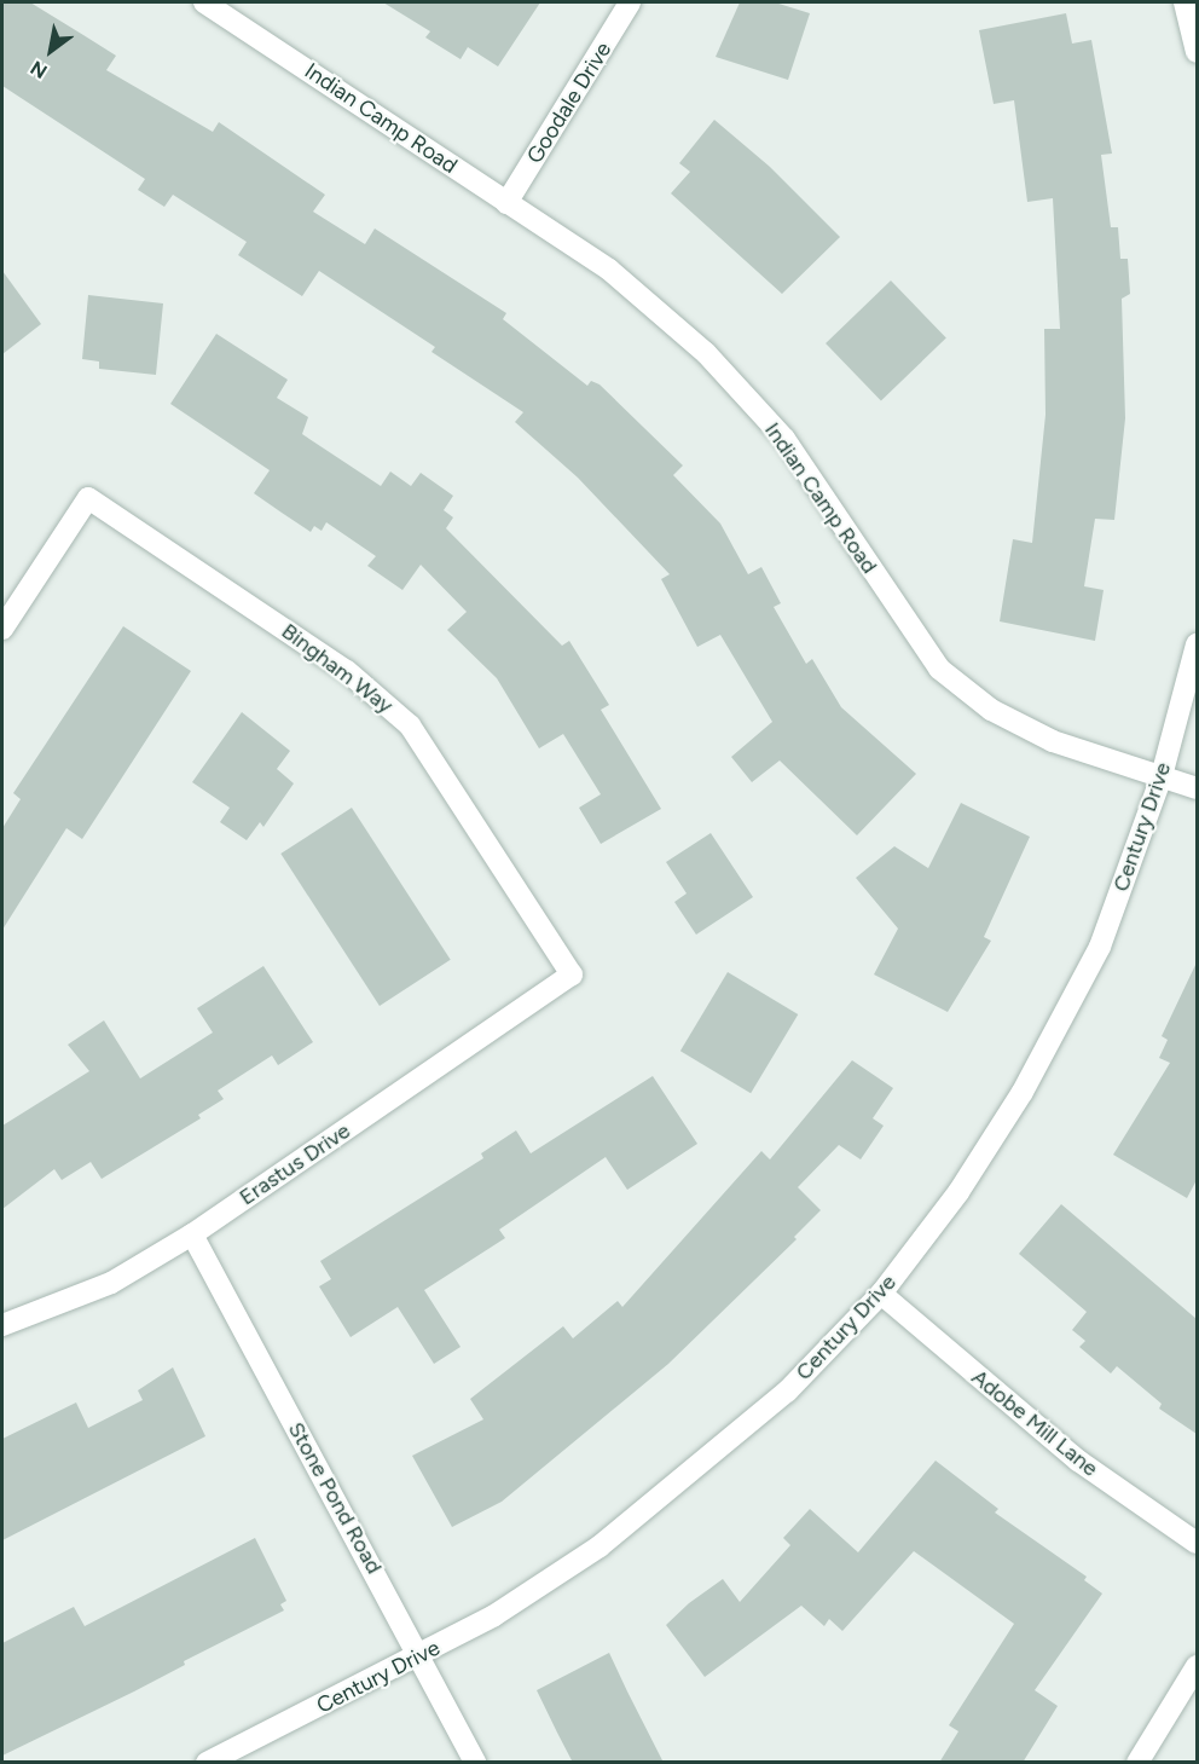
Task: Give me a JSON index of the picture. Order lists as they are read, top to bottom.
{
  "streets": {
    "street": [
      "Goodale Drive",
      "Indian Camp Road",
      "Bingham Way",
      "Century Drive",
      "Erastus Drive",
      "Adobe Mill Lane",
      "Stone Pond Road"
    ]
  },
  "crossings": [
    ["Goodale Drive", "Indian Camp Road"],
    ["Indian Camp Road", "Century Drive"],
    ["Bingham Way", "Erastus Drive"],
    ["Century Drive", "Adobe Mill Lane"],
    ["Century Drive", "Stone Pond Road"],
    ["Erastus Drive", "Stone Pond Road"]
  ],
  "north": "bottom left"
}
